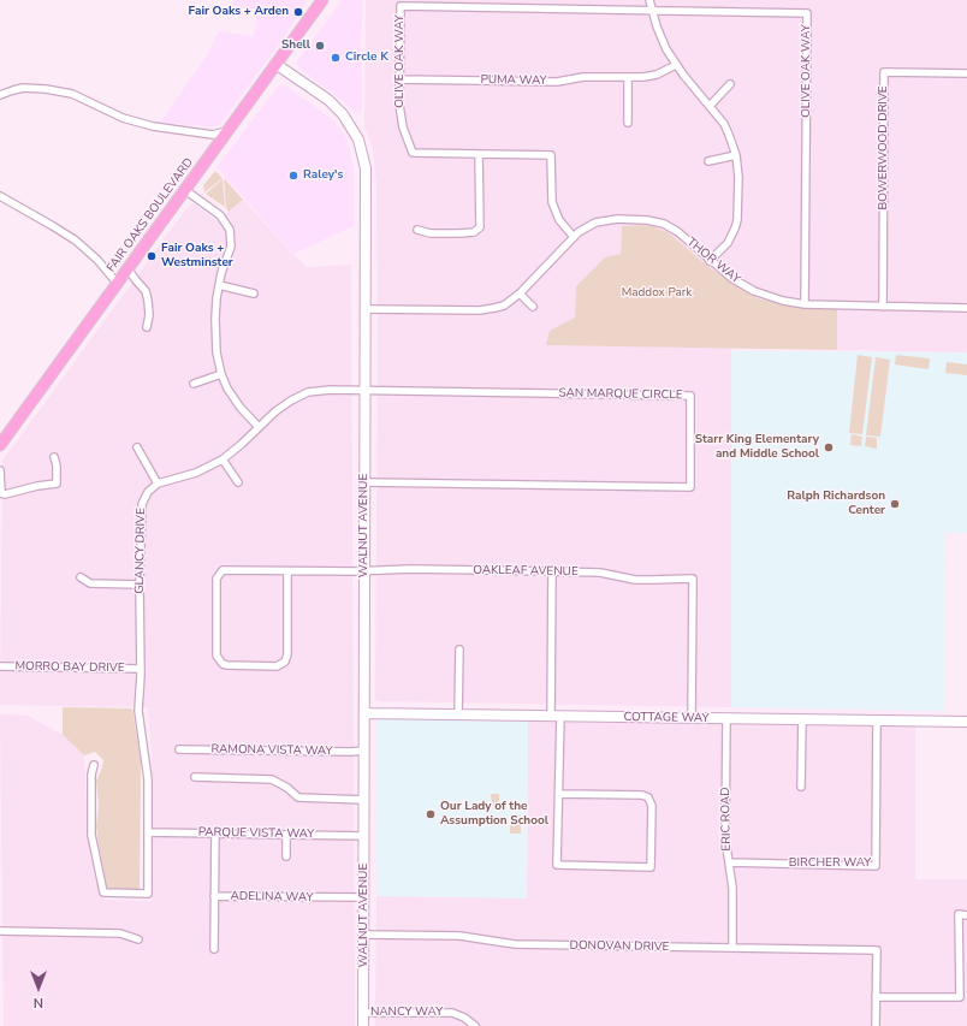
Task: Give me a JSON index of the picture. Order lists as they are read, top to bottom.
{
  "streets": {
    "main road": ["FAIR OAKS BOULEVARD", "WALNUT AVENUE", "COTTAGE WAY"],
    "street": [
      "OLIVE OAK WAY",
      "PUMA WAY",
      "BOWERWOOD DRIVE",
      "THOR WAY",
      "SAN MARQUE CIRCLE",
      "GLANCY DRIVE",
      "OAKLEAF AVENUE",
      "MORRO BAY DRIVE",
      "RAMONA VISTA WAY",
      "ERIC ROAD",
      "PARQUE VISTA WAY",
      "BIRCHER WAY",
      "ADELINA WAY",
      "DONOVAN DRIVE",
      "NANCY WAY"
    ]
  },
  "crossings": [
    ["OLIVE OAK WAY", "PUMA WAY"],
    ["OLIVE OAK WAY", "THOR WAY"],
    ["BOWERWOOD DRIVE", "THOR WAY"],
    ["FAIR OAKS BOULEVARD", "WALNUT AVENUE"],
    ["THOR WAY", "WALNUT AVENUE"],
    ["SAN MARQUE CIRCLE", "WALNUT AVENUE"],
    ["WALNUT AVENUE", "OAKLEAF AVENUE"],
    ["WALNUT AVENUE", "COTTAGE WAY"],
    ["WALNUT AVENUE", "RAMONA VISTA WAY"],
    ["WALNUT AVENUE", "PARQUE VISTA WAY"],
    ["WALNUT AVENUE", "ADELINA WAY"],
    ["WALNUT AVENUE", "DONOVAN DRIVE"],
    ["WALNUT AVENUE", "NANCY WAY"],
    ["GLANCY DRIVE", "MORRO BAY DRIVE"],
    ["GLANCY DRIVE", "PARQUE VISTA WAY"],
    ["OAKLEAF AVENUE", "COTTAGE WAY"],
    ["COTTAGE WAY", "ERIC ROAD"],
    ["COTTAGE WAY", "BIRCHER WAY"],
    ["ERIC ROAD", "BIRCHER WAY"],
    ["ERIC ROAD", "DONOVAN DRIVE"],
    ["PARQUE VISTA WAY", "ADELINA WAY"]
  ],
  "parks": ["Maddox Park"],
  "places": [
    "Fair Oaks + Arden",
    "Shell",
    "Circle K",
    "Raley's",
    "Fair Oaks + Westminster",
    "Starr King Elementary and Middle School",
    "Ralph Richardson Center",
    "Our Lady of the Assumption School"
  ],
  "north": "bottom"
}
